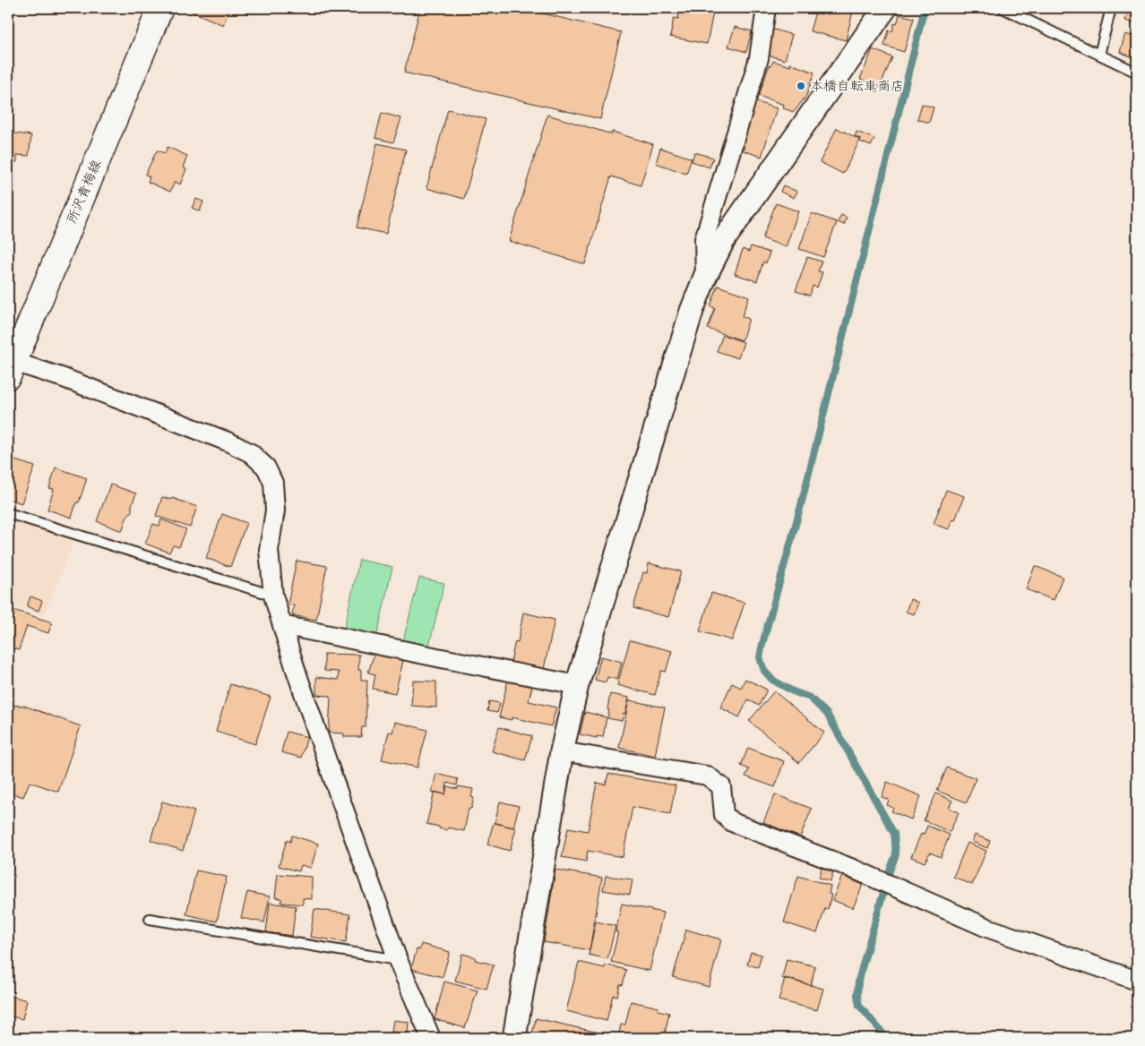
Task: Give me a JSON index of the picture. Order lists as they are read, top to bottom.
{
  "streets": {
    "main road": ["所沢青梅線"]
  },
  "places": ["本橋自転車商店"]
}
